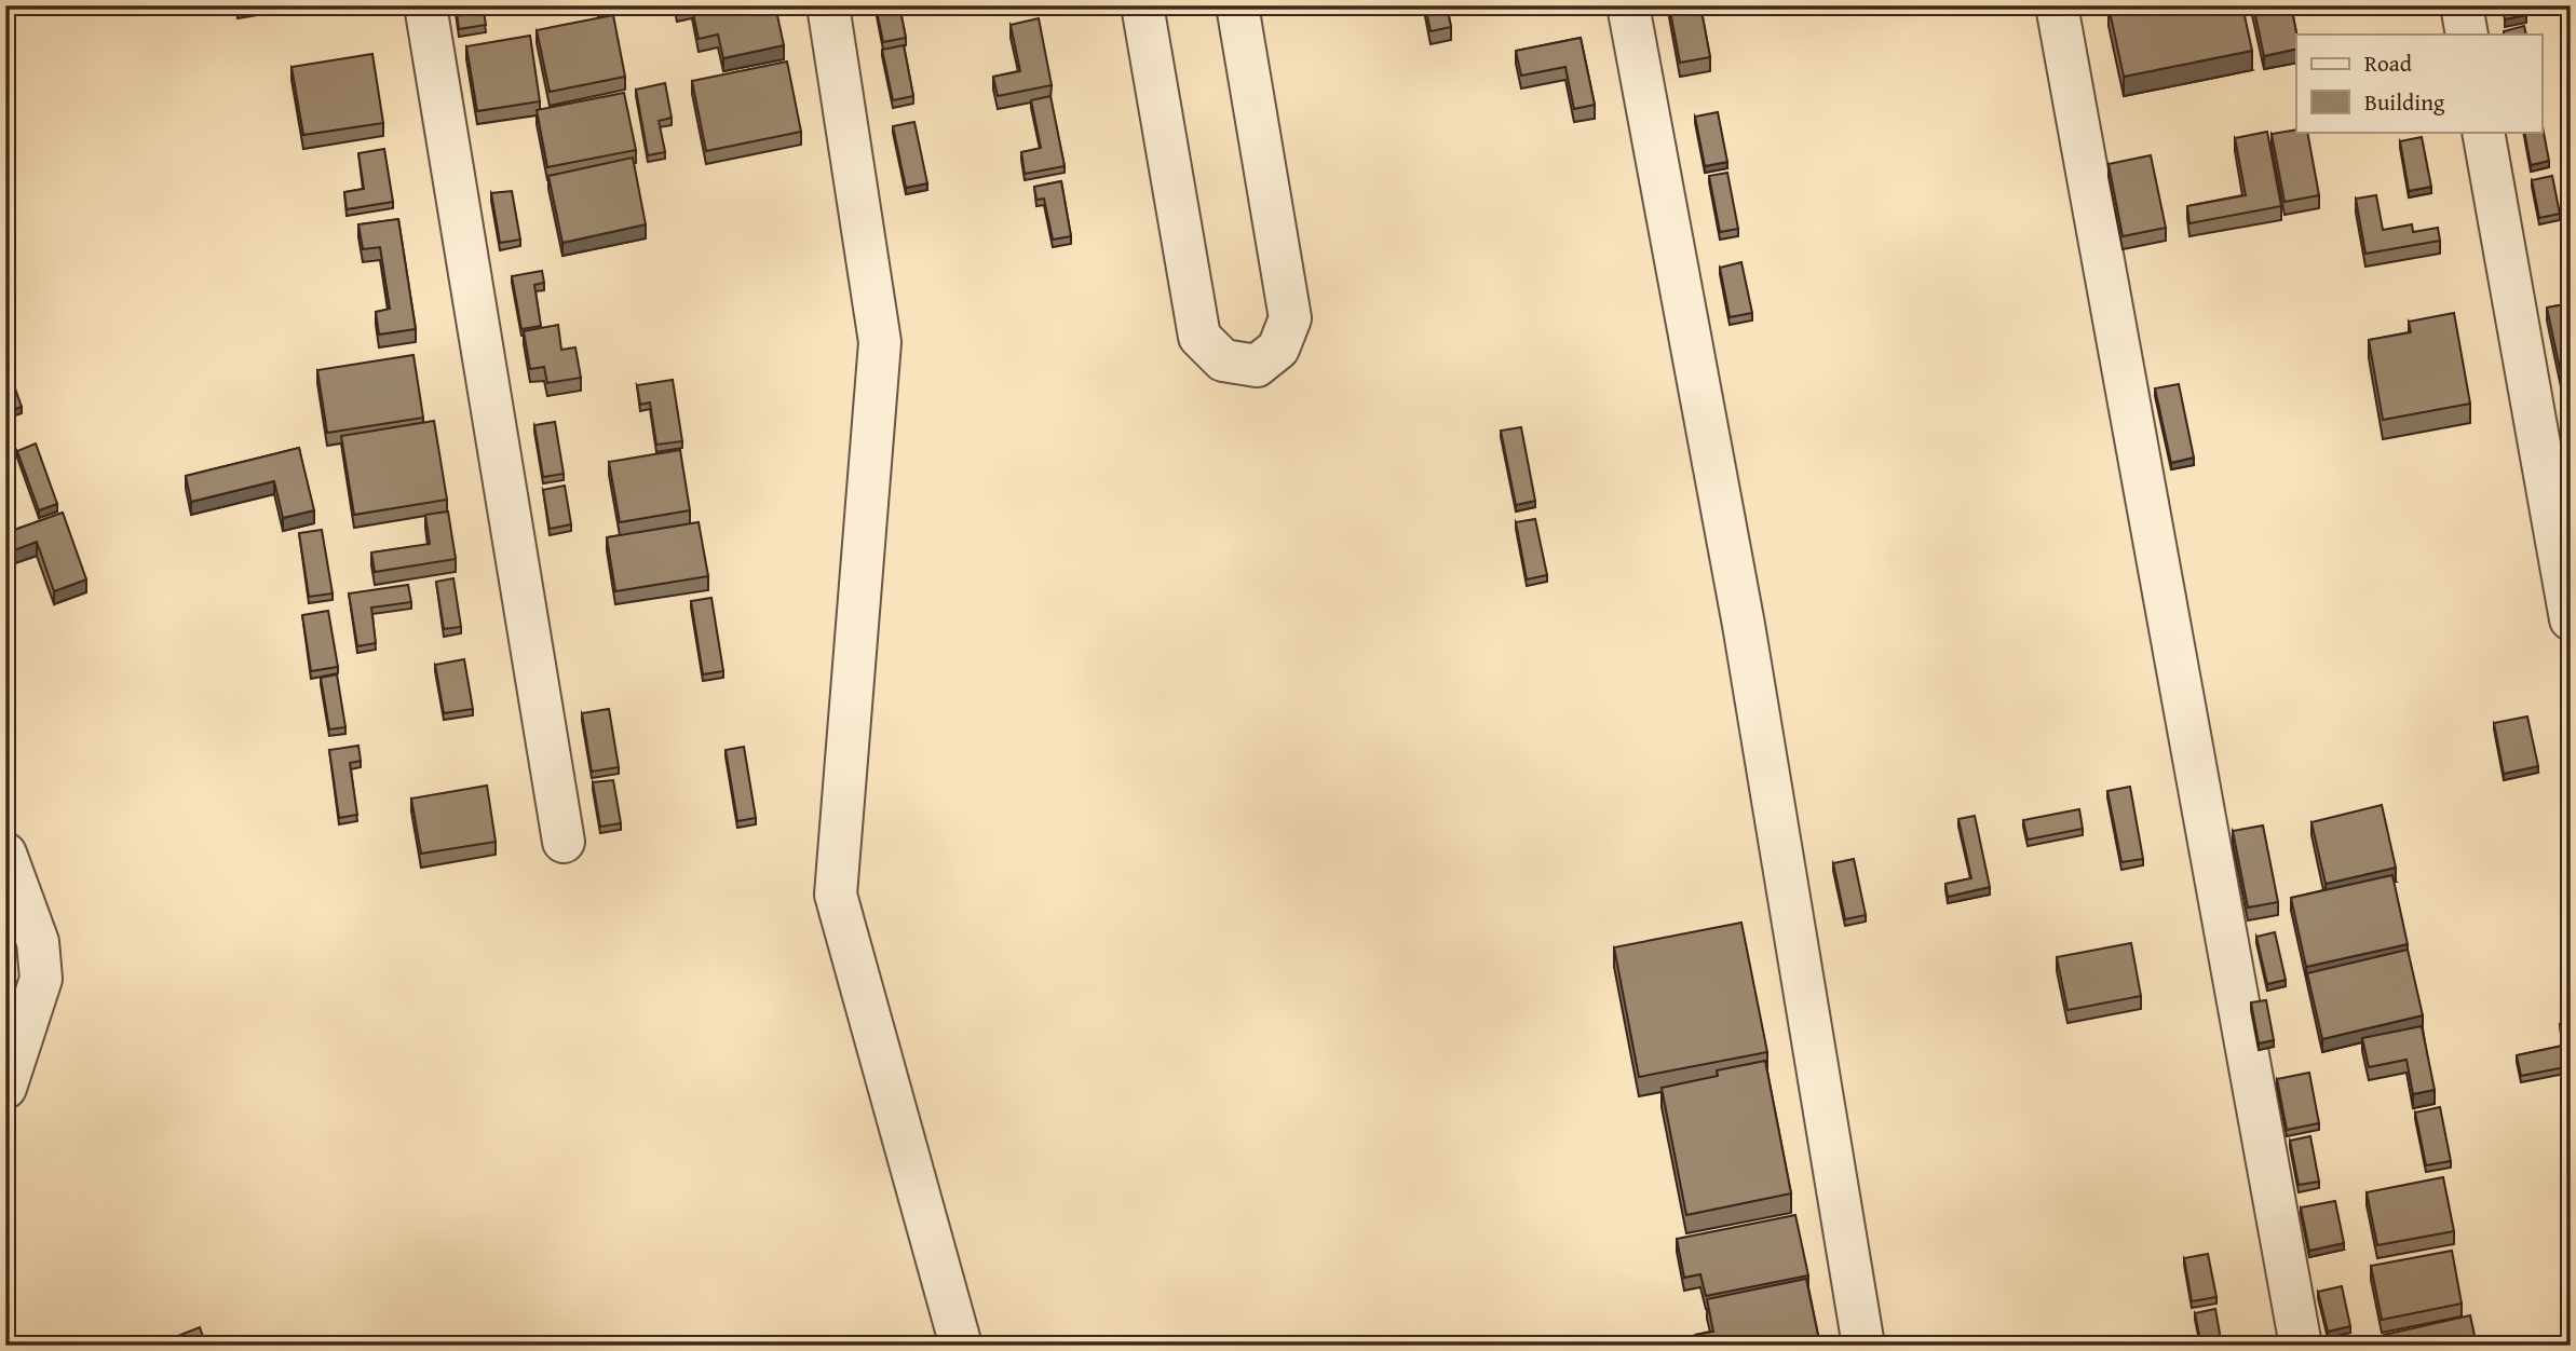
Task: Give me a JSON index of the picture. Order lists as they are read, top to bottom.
{
  "legend": ["Road", "Building"]
}
